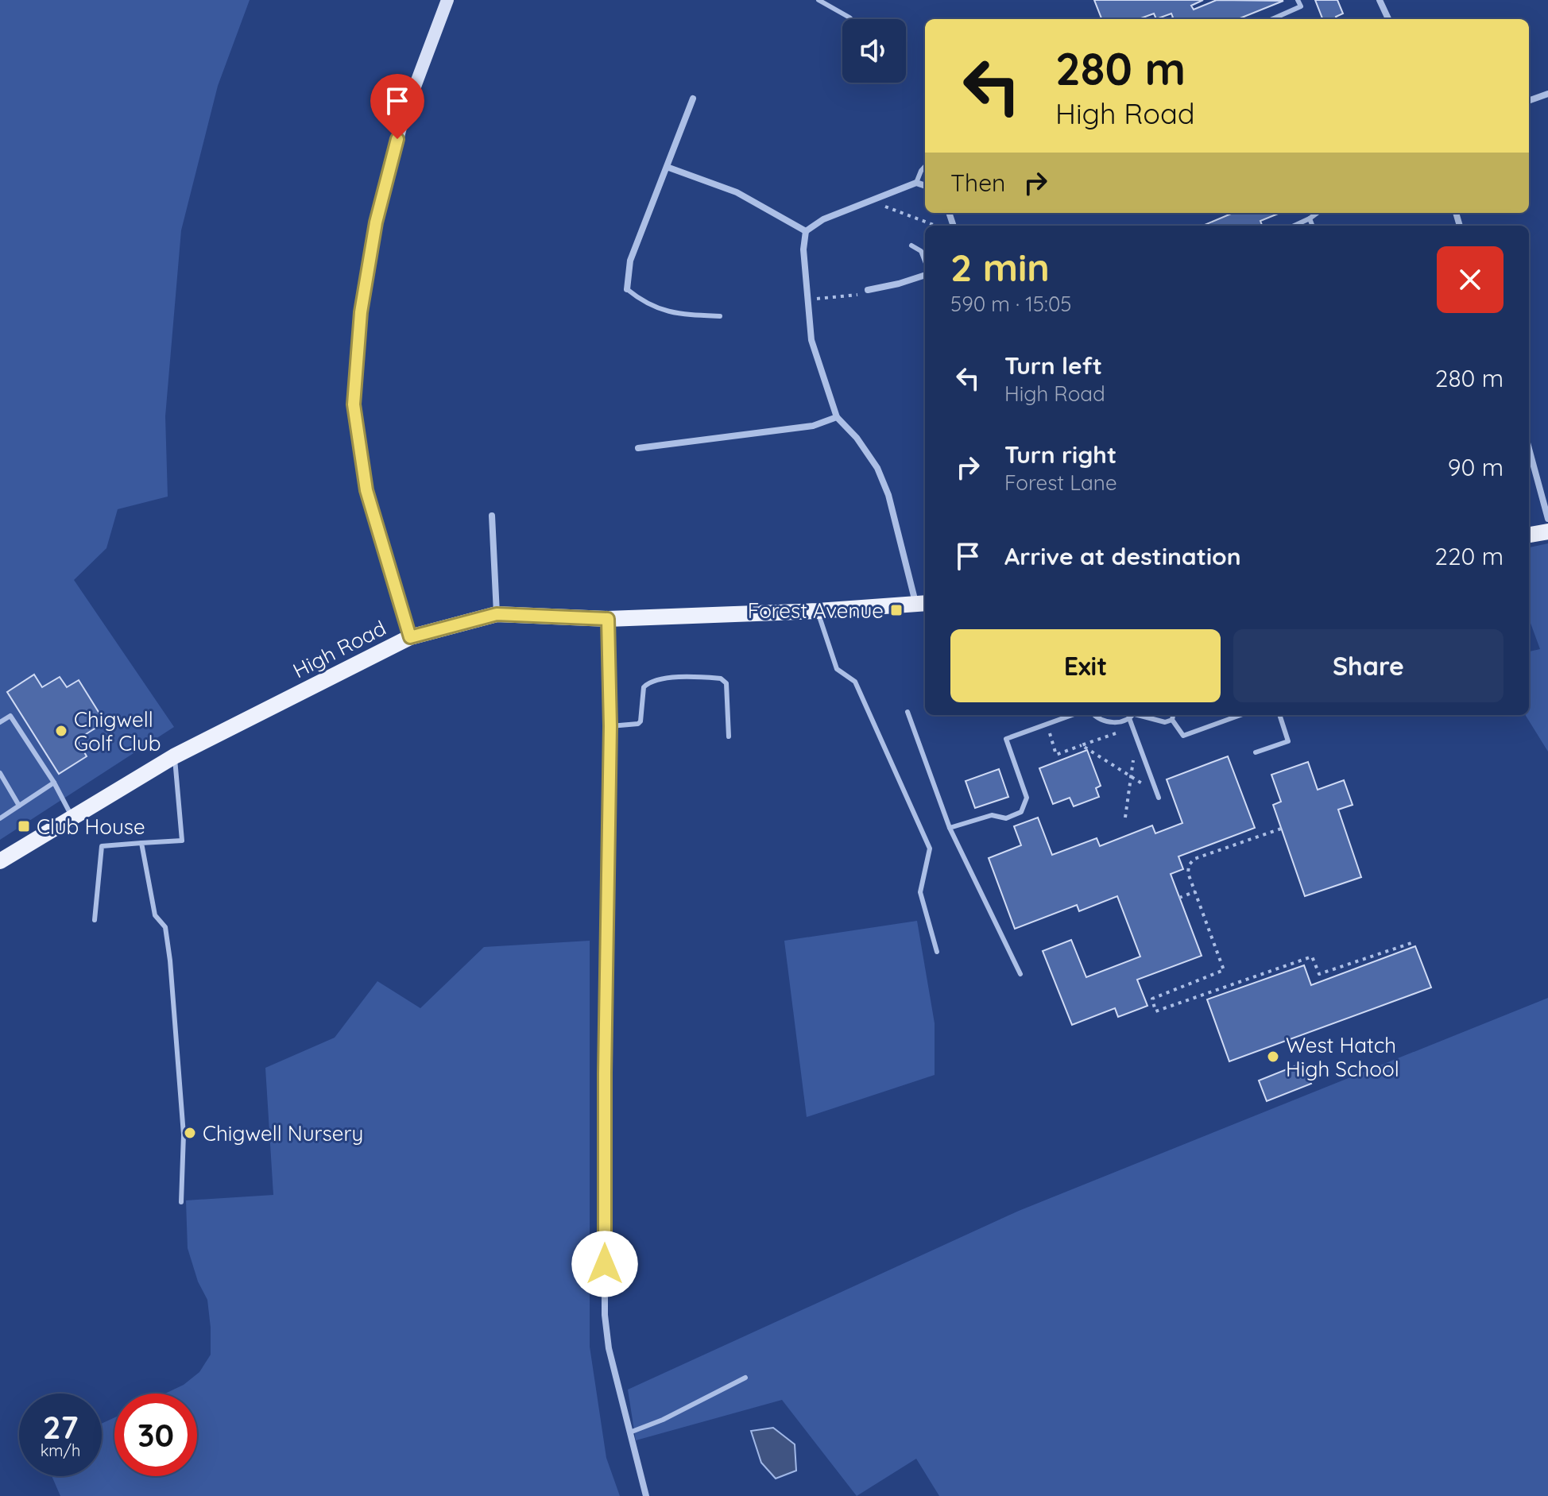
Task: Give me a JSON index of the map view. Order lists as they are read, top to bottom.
{
  "streets": {
    "main road": ["High Road"]
  },
  "places": {
    "transit": ["Forest Avenue", "Club House"],
    "other": ["Chigwell Golf Club", "West Hatch High School", "Chigwell Nursery"]
  },
  "page": {
    "turn": ["280 m", "High Road"],
    "then": "Then",
    "heading": ["2 min", "590 m · 15:05"],
    "list": [
      {
        "name": "Turn left",
        "note": "High Road",
        "value": "280 m"
      },
      {
        "name": "Turn right",
        "note": "Forest Lane",
        "value": "90 m"
      },
      {
        "name": "Arrive at destination",
        "value": "220 m"
      }
    ],
    "buttons": ["Exit", "Share"],
    "speed": "27 km/h",
    "limit": "30"
  }
}
